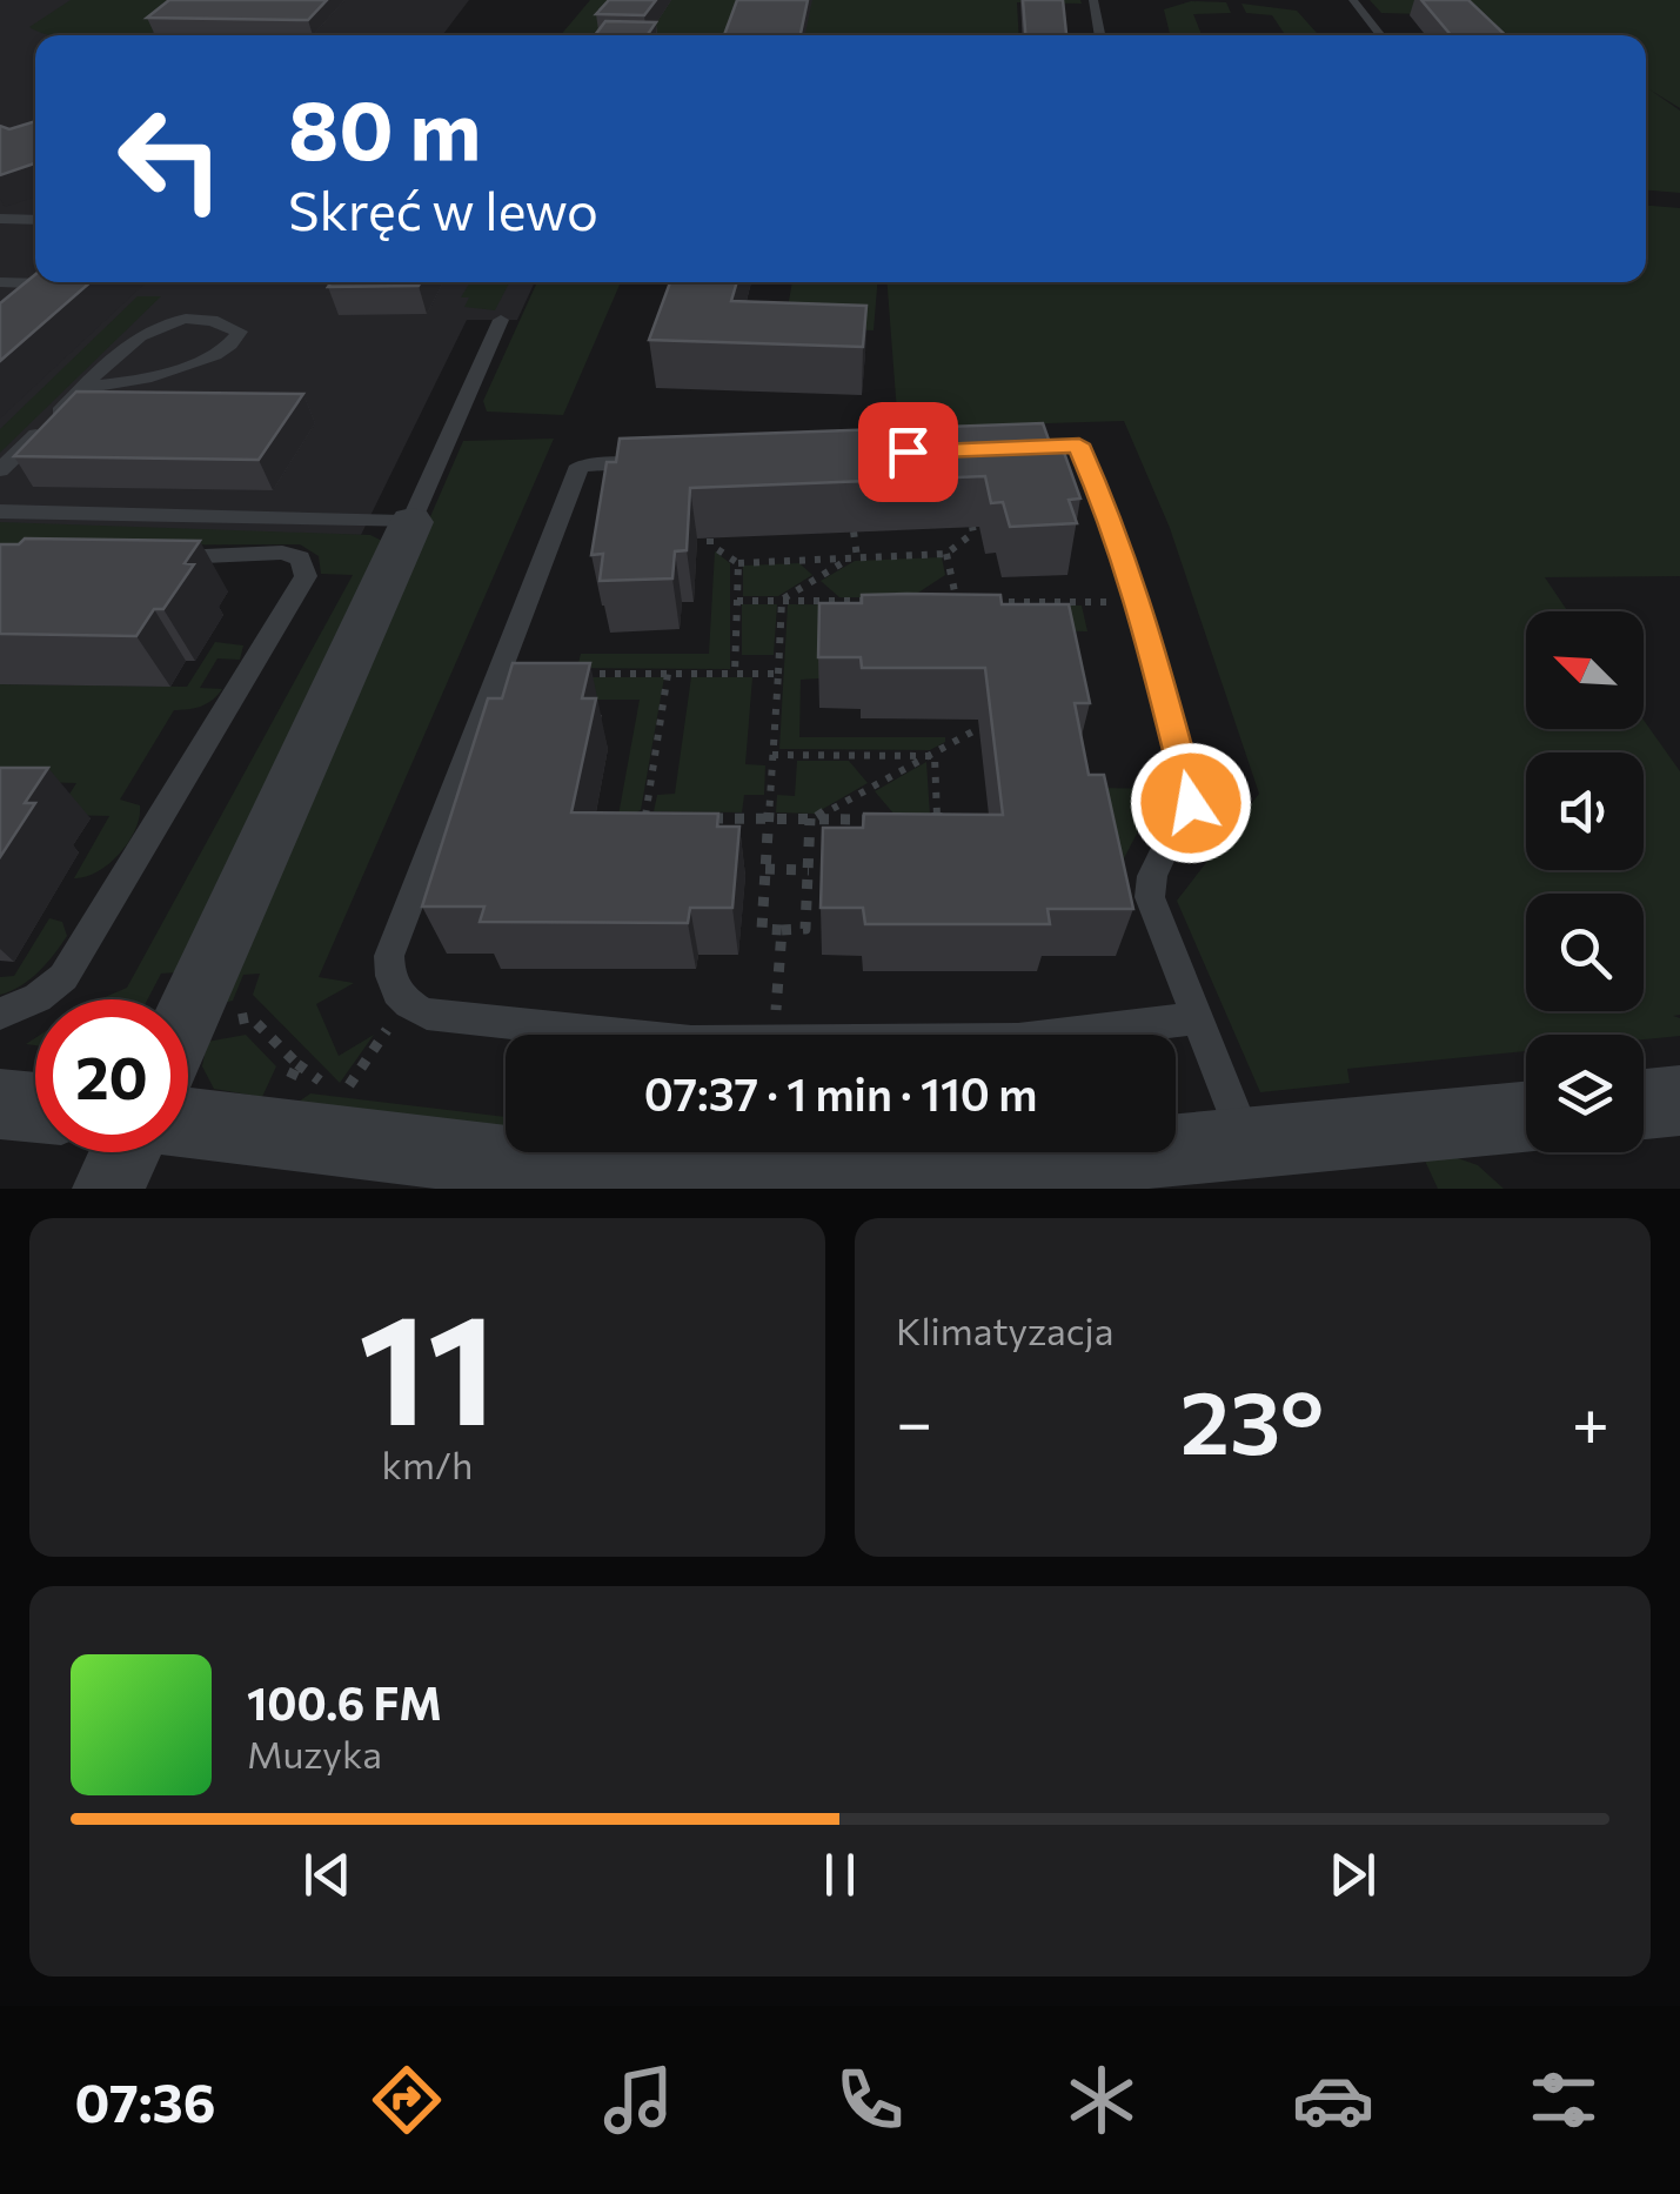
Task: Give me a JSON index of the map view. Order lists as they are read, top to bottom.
{
  "north": "top left",
  "page": {
    "turn": ["80 m", "Skręć w lewo"],
    "limit": "20",
    "trip": "07:37 · 1 min · 110 m",
    "tile": [
      ["11", "km/h"],
      "Klimatyzacja"
    ],
    "heat": ["−", "23°", "+"],
    "song": ["100.6 FM", "Muzyka"],
    "tabs": "07:36"
  }
}
